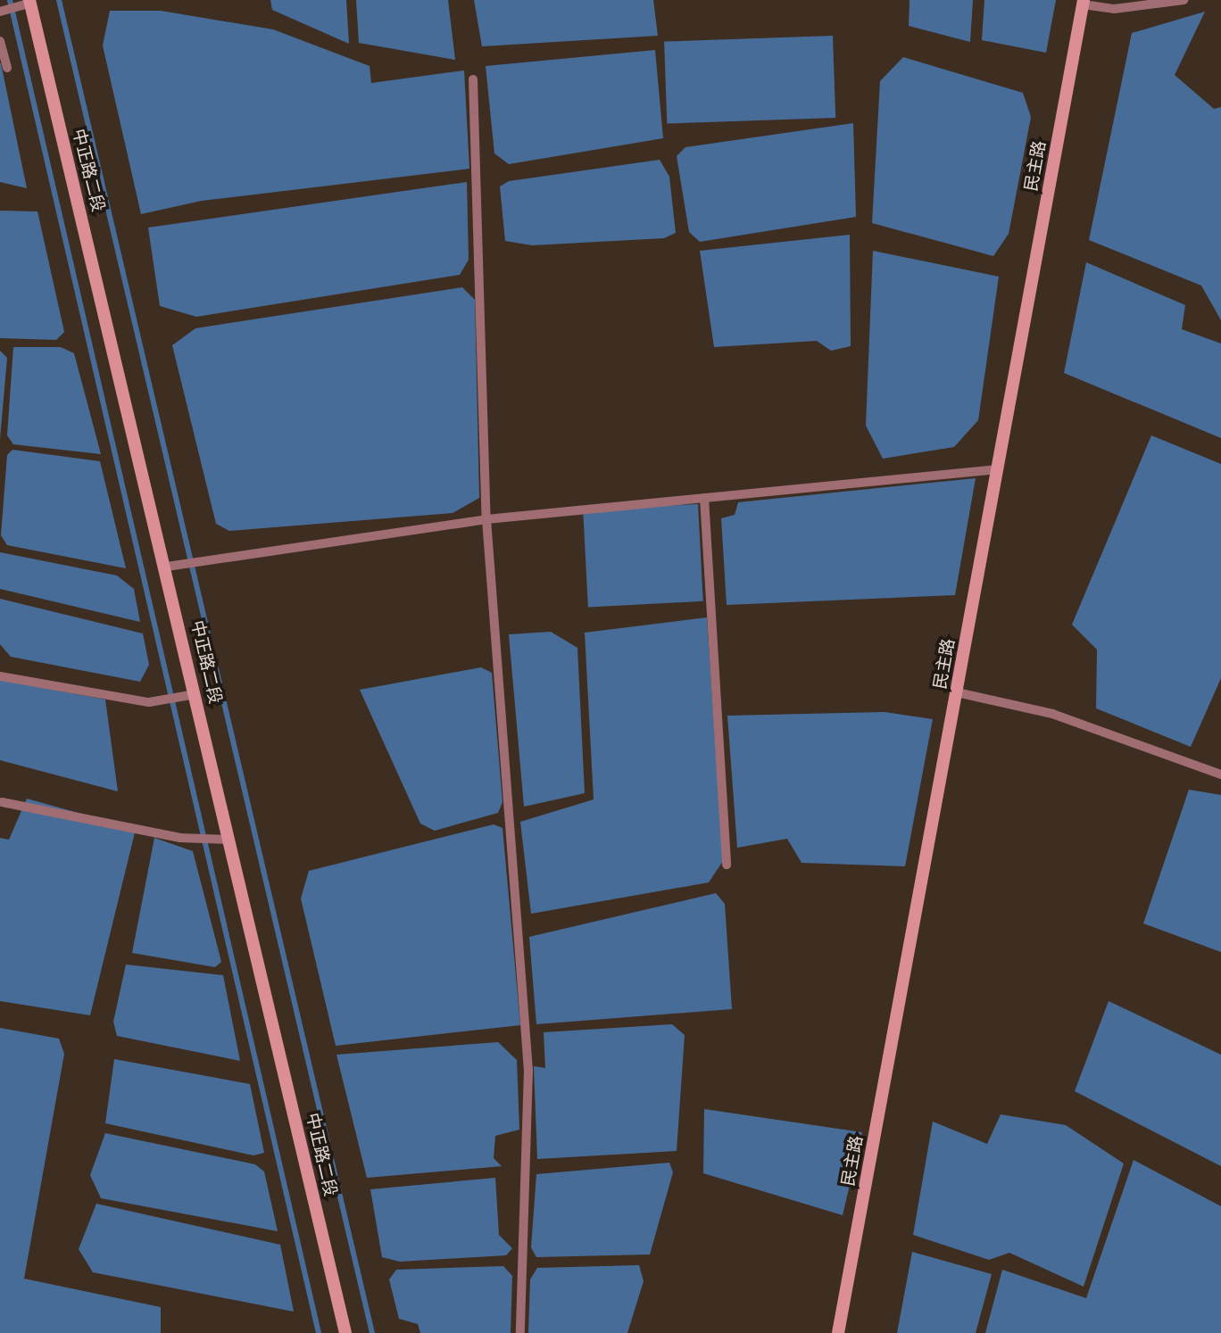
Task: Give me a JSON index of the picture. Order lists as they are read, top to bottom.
{
  "streets": {
    "main road": ["民主路", "中正路二段"]
  }
}
